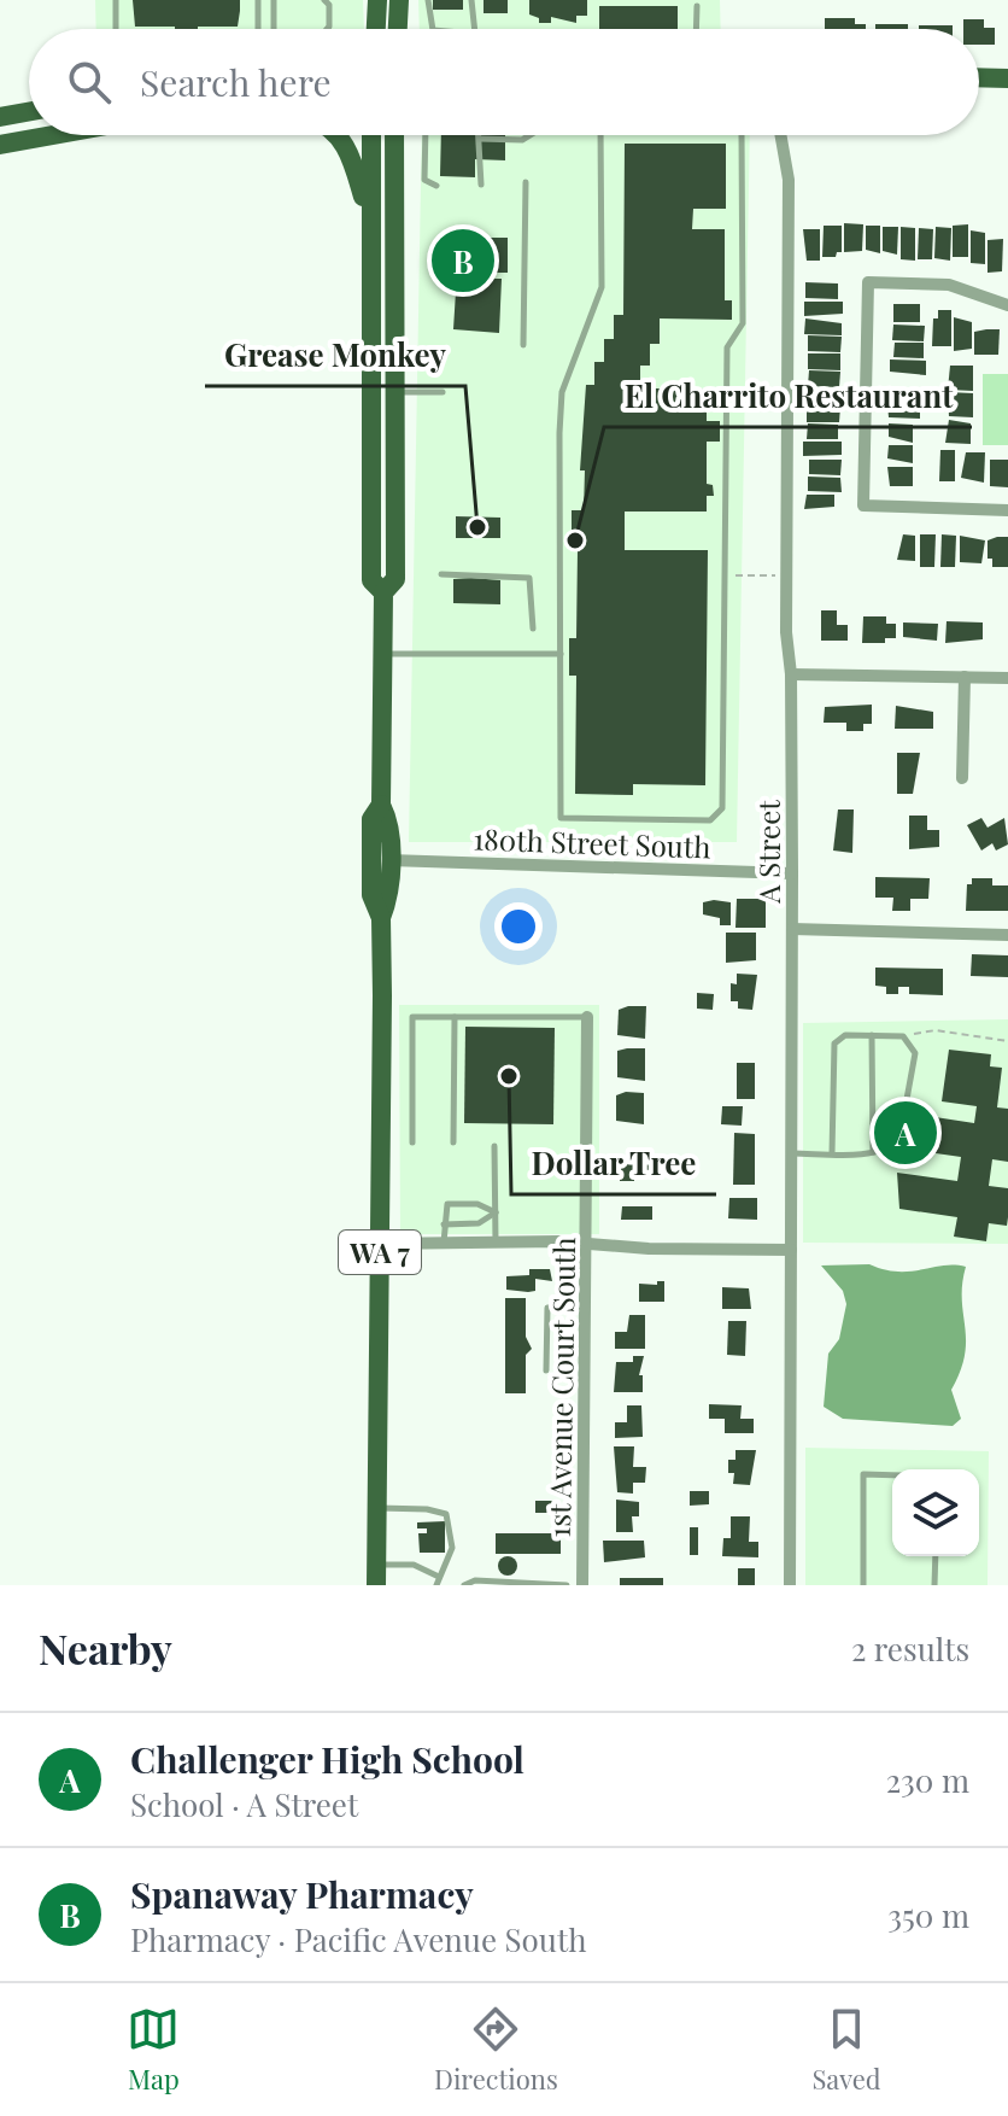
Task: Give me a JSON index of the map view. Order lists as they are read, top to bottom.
{
  "streets": {
    "main road": ["WA 7"],
    "street": ["180th Street South", "A Street", "1st Avenue Court South"]
  },
  "crossings": [
    ["180th Street South", "A Street"],
    ["180th Street South", "WA 7"]
  ],
  "places": ["Grease Monkey", "El Charrito Restaurant", "Dollar Tree"],
  "page": {
    "search": "Search here",
    "pins": ["B", "A"],
    "heading": ["Nearby", "2 results"],
    "list": [
      {
        "mark": "A",
        "name": "Challenger High School",
        "note": "School · A Street",
        "value": "230 m"
      },
      {
        "mark": "B",
        "name": "Spanaway Pharmacy",
        "note": "Pharmacy · Pacific Avenue South",
        "value": "350 m"
      }
    ],
    "nav": ["Map", "Directions", "Saved"]
  }
}
